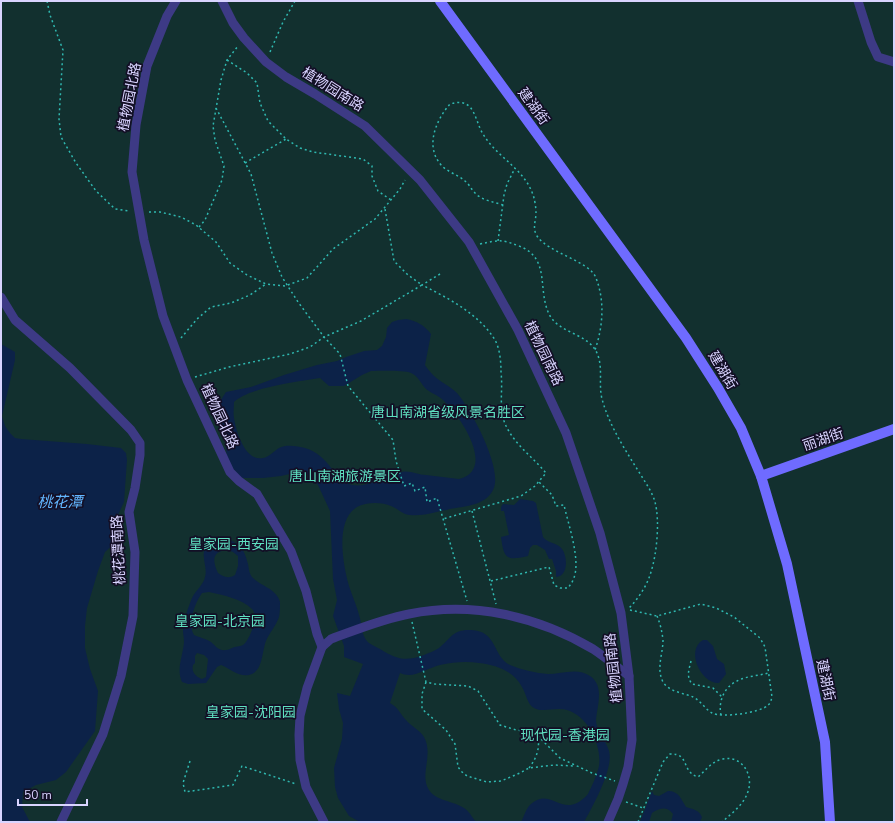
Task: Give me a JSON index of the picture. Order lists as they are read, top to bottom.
{
  "streets": {
    "street": [
      "植物园南路",
      "植物园北路",
      "建湖街",
      "丽湖街",
      "桃花潭南路"
    ]
  },
  "crossings": [
    ["建湖街", "丽湖街"]
  ],
  "water": ["桃花潭"],
  "parks": [
    "唐山南湖省级风景名胜区",
    "唐山南湖旅游景区",
    "皇家园-西安园",
    "皇家园-北京园",
    "皇家园-沈阳园",
    "现代园-香港园"
  ],
  "scale_bar": "50 m"
}
